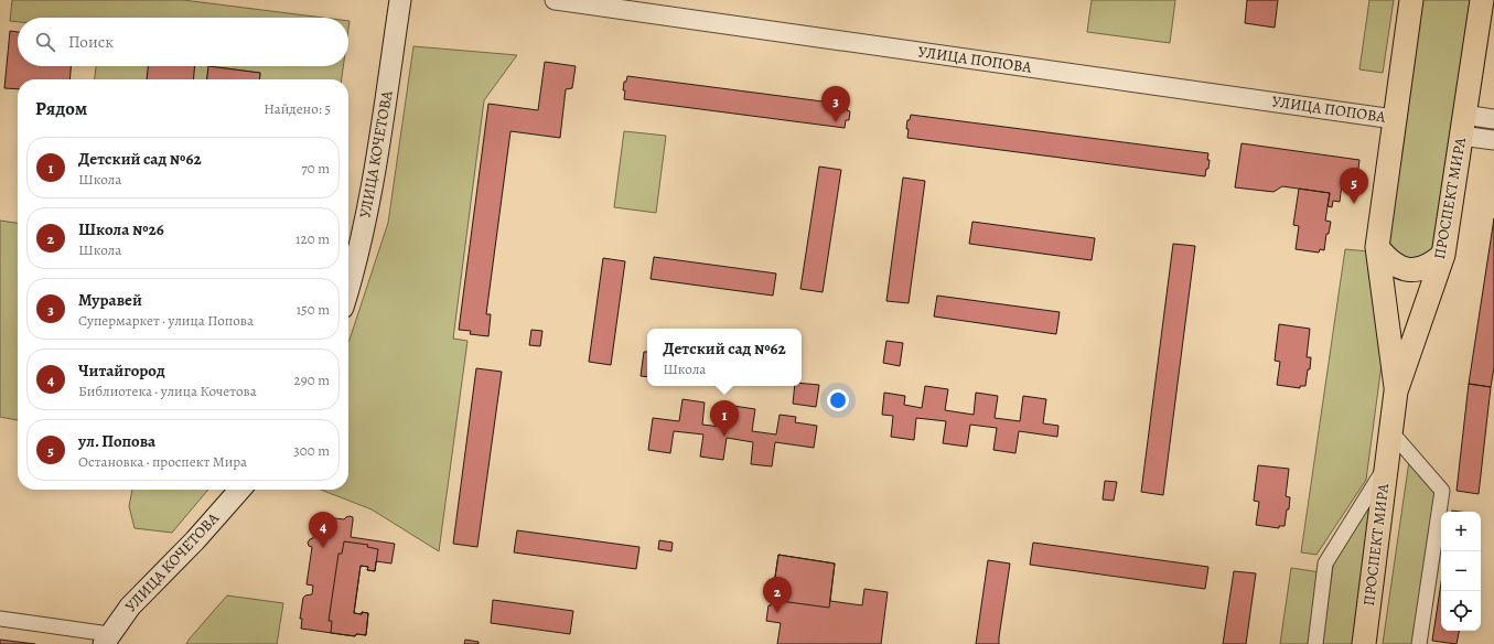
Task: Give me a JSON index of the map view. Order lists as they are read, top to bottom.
{
  "streets": {
    "main road": ["УЛИЦА КОЧЕТОВА", "ПРОСПЕКТ МИРА"],
    "street": ["УЛИЦА ПОПОВА"]
  },
  "crossings": [
    ["УЛИЦА ПОПОВА", "ПРОСПЕКТ МИРА"]
  ],
  "page": {
    "search": "Поиск",
    "heading": ["Рядом", "Найдено: 5"],
    "pins": [
      "3",
      "5",
      "1",
      "4",
      "2"
    ],
    "list": [
      {
        "mark": "1",
        "name": "Детский сад №62",
        "note": "Школа",
        "value": "70 m"
      },
      {
        "mark": "2",
        "name": "Школа №26",
        "note": "Школа",
        "value": "120 m"
      },
      {
        "mark": "3",
        "name": "Муравей",
        "note": "Супермаркет · улица Попова",
        "value": "150 m"
      },
      {
        "mark": "4",
        "name": "Читайгород",
        "note": "Библиотека · улица Кочетова",
        "value": "290 m"
      },
      {
        "mark": "5",
        "name": "ул. Попова",
        "note": "Остановка · проспект Мира",
        "value": "300 m"
      }
    ],
    "popup": ["Детский сад №62", "Школа"],
    "map_buttons": ["+", "−"]
  }
}
